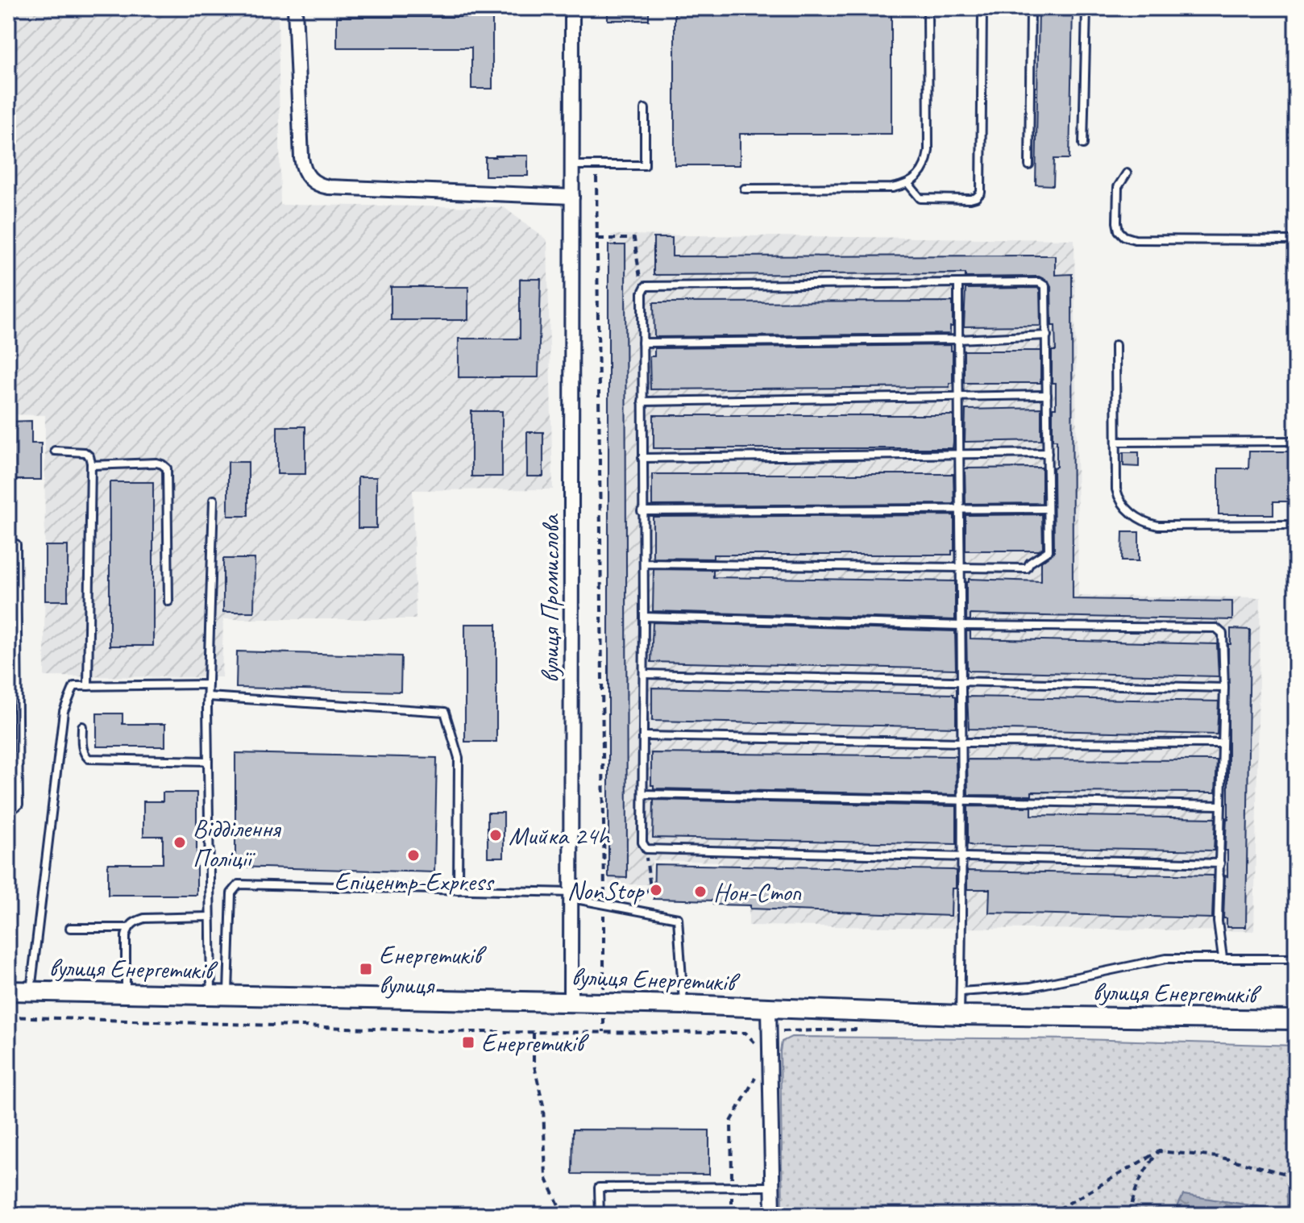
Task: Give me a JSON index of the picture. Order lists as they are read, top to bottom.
{
  "streets": {
    "main road": ["вулиця Енергетиків"],
    "street": ["вулиця Промислова"]
  },
  "crossings": [
    ["вулиця Промислова", "вулиця Енергетиків"]
  ],
  "places": {
    "other": [
      "Мийка 24һ",
      "Відділення Поліції",
      "Епіцентр-Express",
      "NonStop",
      "Нон-Стоп"
    ],
    "transit": ["Енергетиків вулиця", "Енергетиків"]
  }
}
